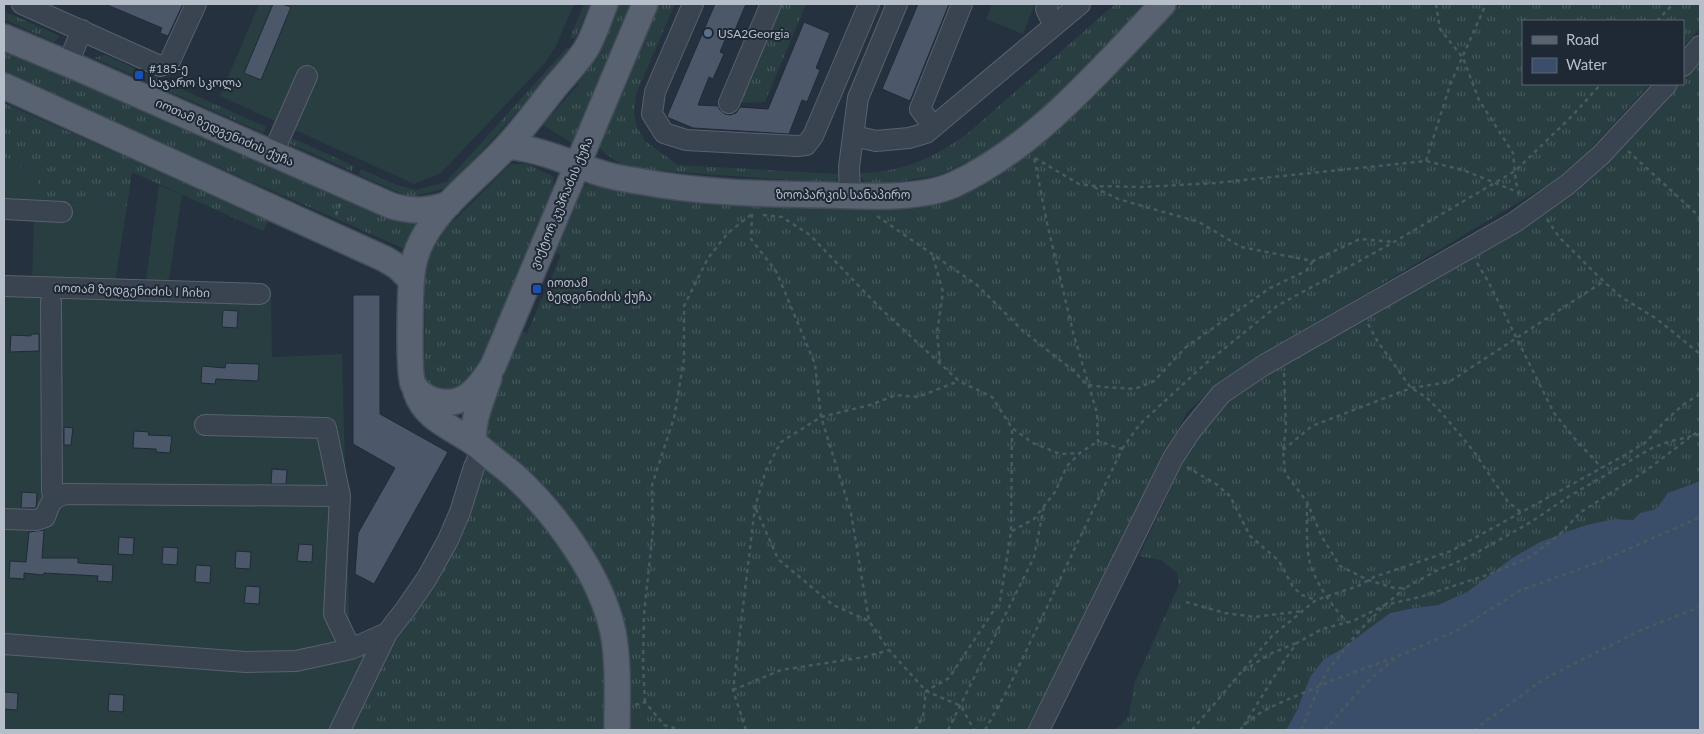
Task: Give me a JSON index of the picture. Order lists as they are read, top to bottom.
{
  "streets": {
    "main road": ["იოთამ ზედგენიძის ქუჩა", "ზოოპარკის სანაპირო", "ვიქტორ კუპრაძის ქუჩა"],
    "street": ["იოთამ ზედგენიძის I ჩიხი"]
  },
  "crossings": [
    ["ზოოპარკის სანაპირო", "ვიქტორ კუპრაძის ქუჩა"]
  ],
  "places": {
    "other": ["USA2Georgia"],
    "transit": ["#185-ე საჯარო სკოლა", "იოთამ ზედგინიძის ქუჩა"]
  },
  "legend": ["Road", "Water"]
}
